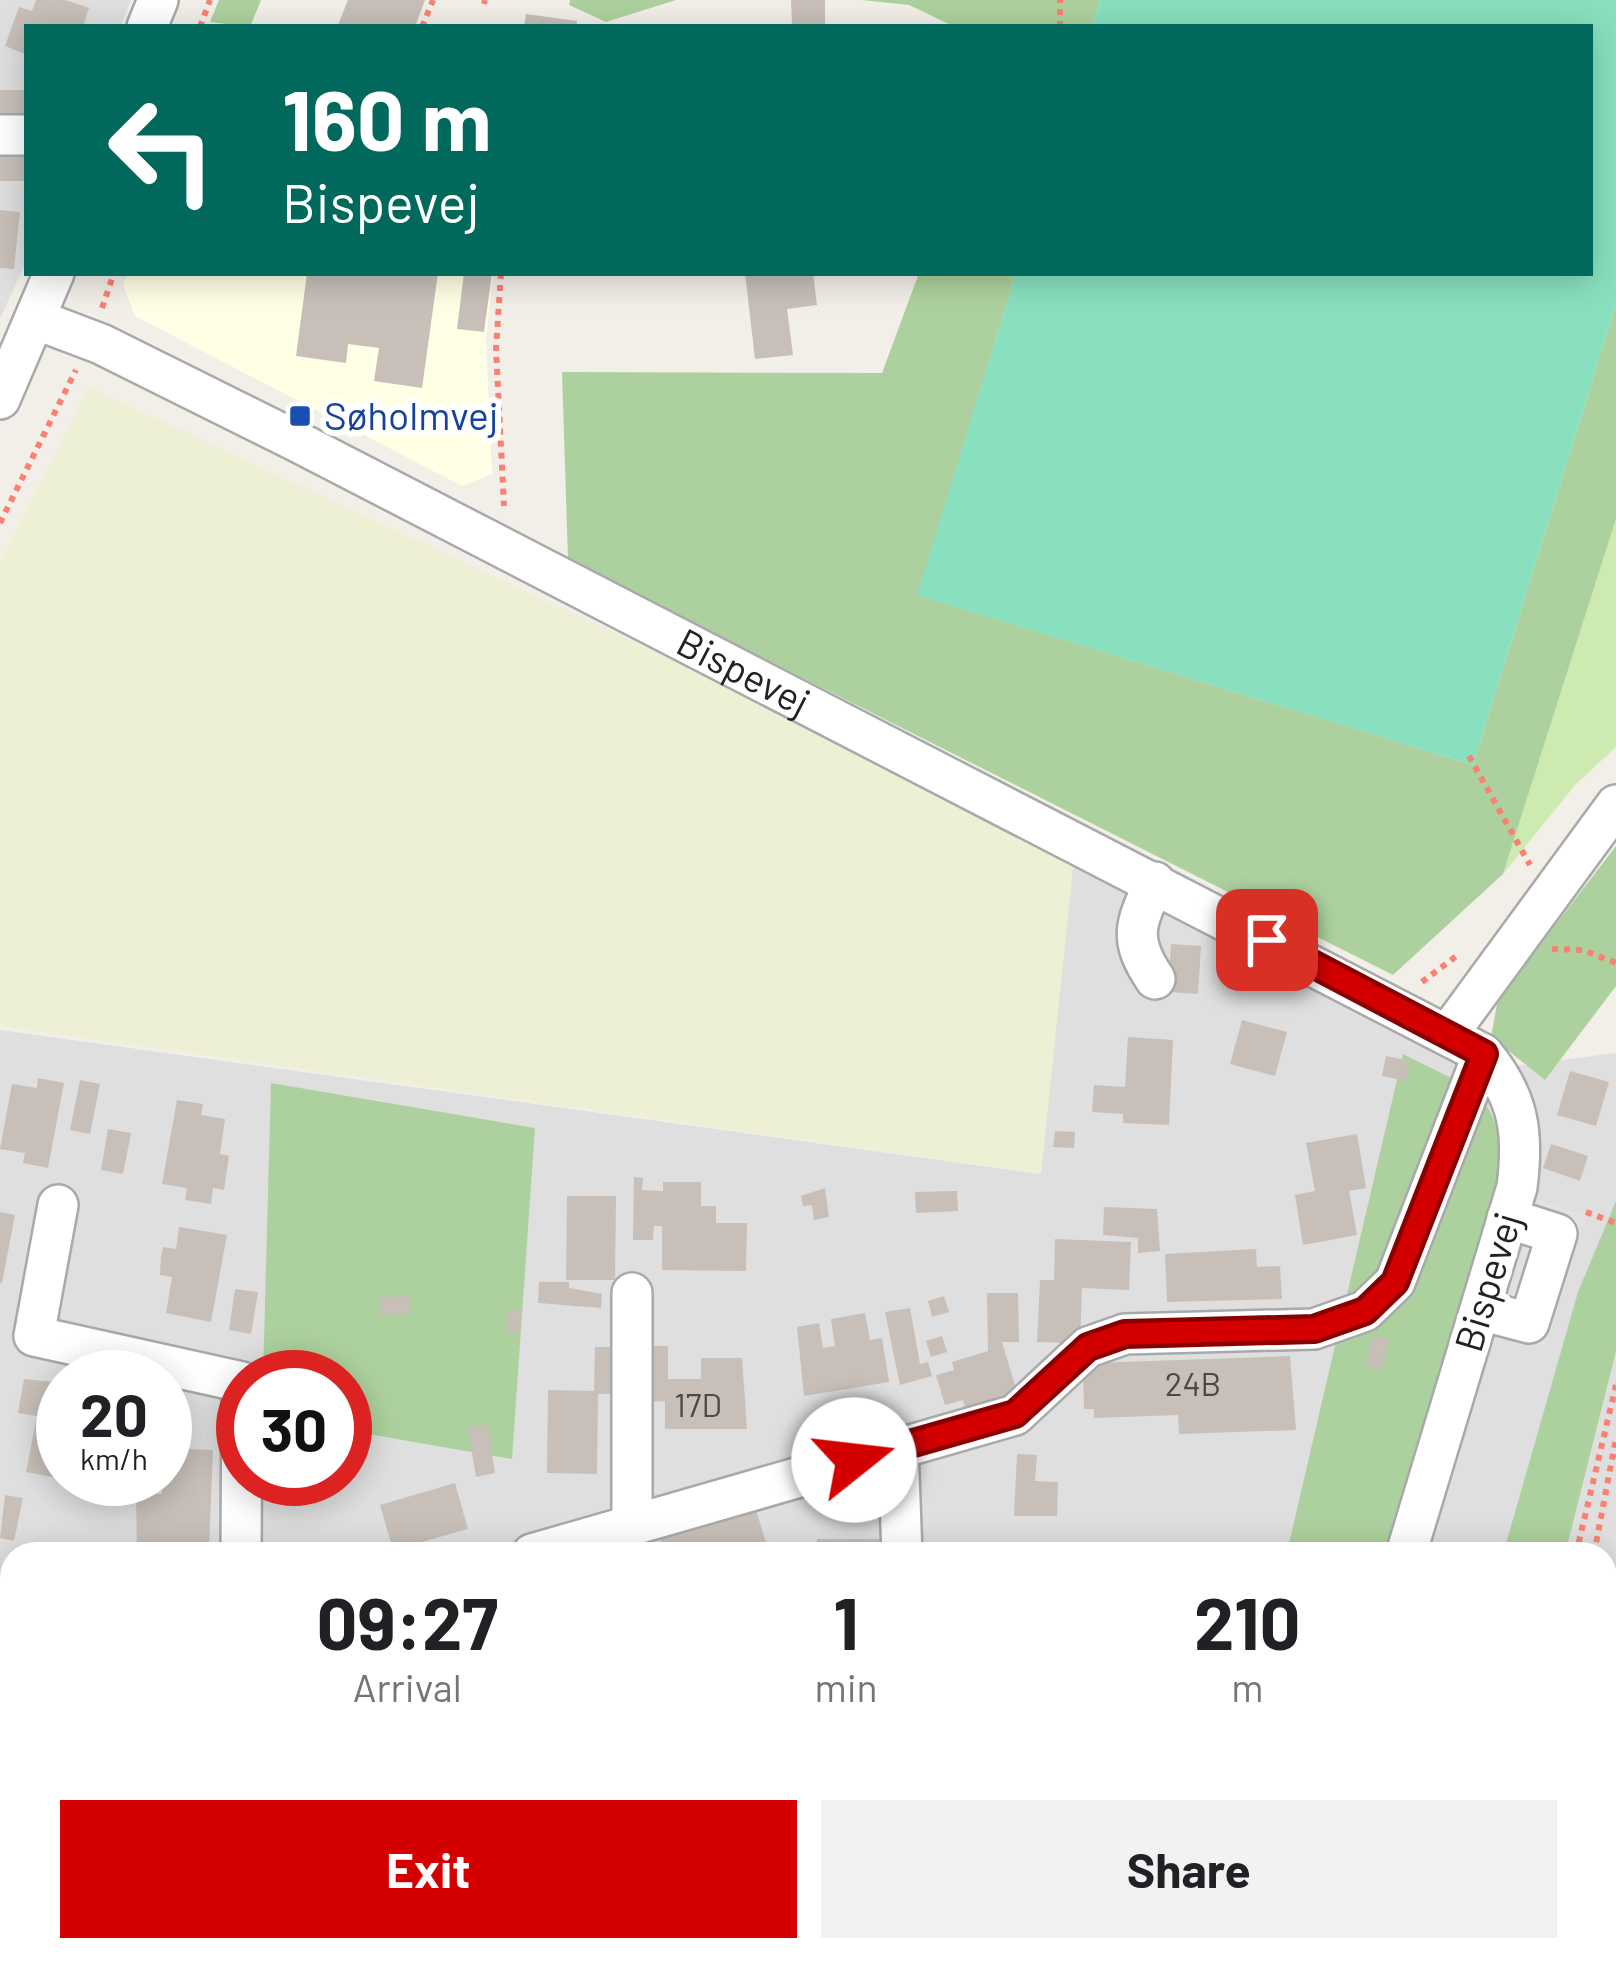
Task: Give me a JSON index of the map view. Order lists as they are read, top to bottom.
{
  "streets": {
    "street": ["Bispevej"]
  },
  "places": {
    "transit": ["Søholmvej"]
  },
  "house_numbers": ["24B", "17D"],
  "page": {
    "turn": ["160 m", "Bispevej"],
    "speed": "20 km/h",
    "limit": "30",
    "eta": [
      "09:27",
      "Arrival",
      "1",
      "min",
      "210",
      "m"
    ],
    "buttons": ["Exit", "Share"]
  }
}
